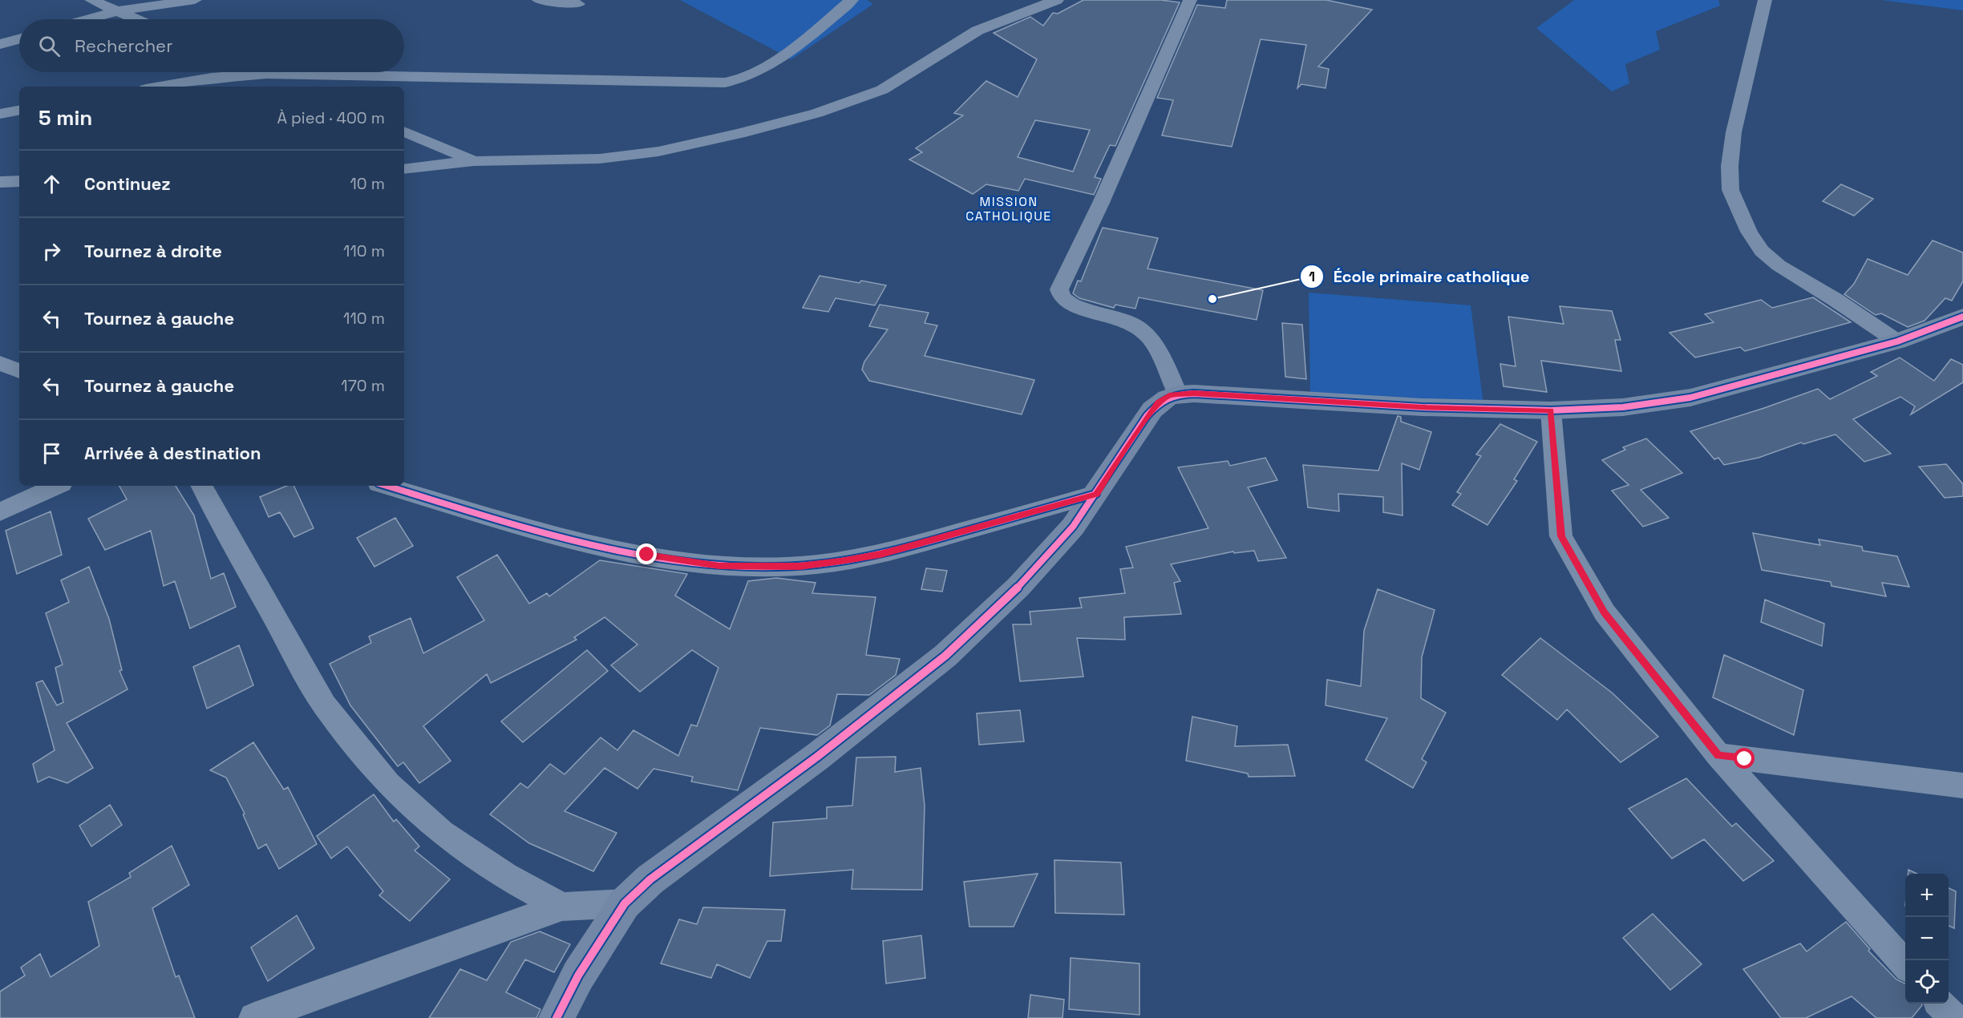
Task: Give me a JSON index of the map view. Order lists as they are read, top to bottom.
{
  "districts": ["MISSION CATHOLIQUE"],
  "places": ["École primaire catholique"],
  "page": {
    "search": "Rechercher",
    "heading": ["5 min", "À pied · 400 m"],
    "list": [
      ["Continuez", "10 m"],
      ["Tournez à droite", "110 m"],
      ["Tournez à gauche", "110 m"],
      ["Tournez à gauche", "170 m"],
      "Arrivée à destination"
    ],
    "map_buttons": ["+", "−"]
  }
}
